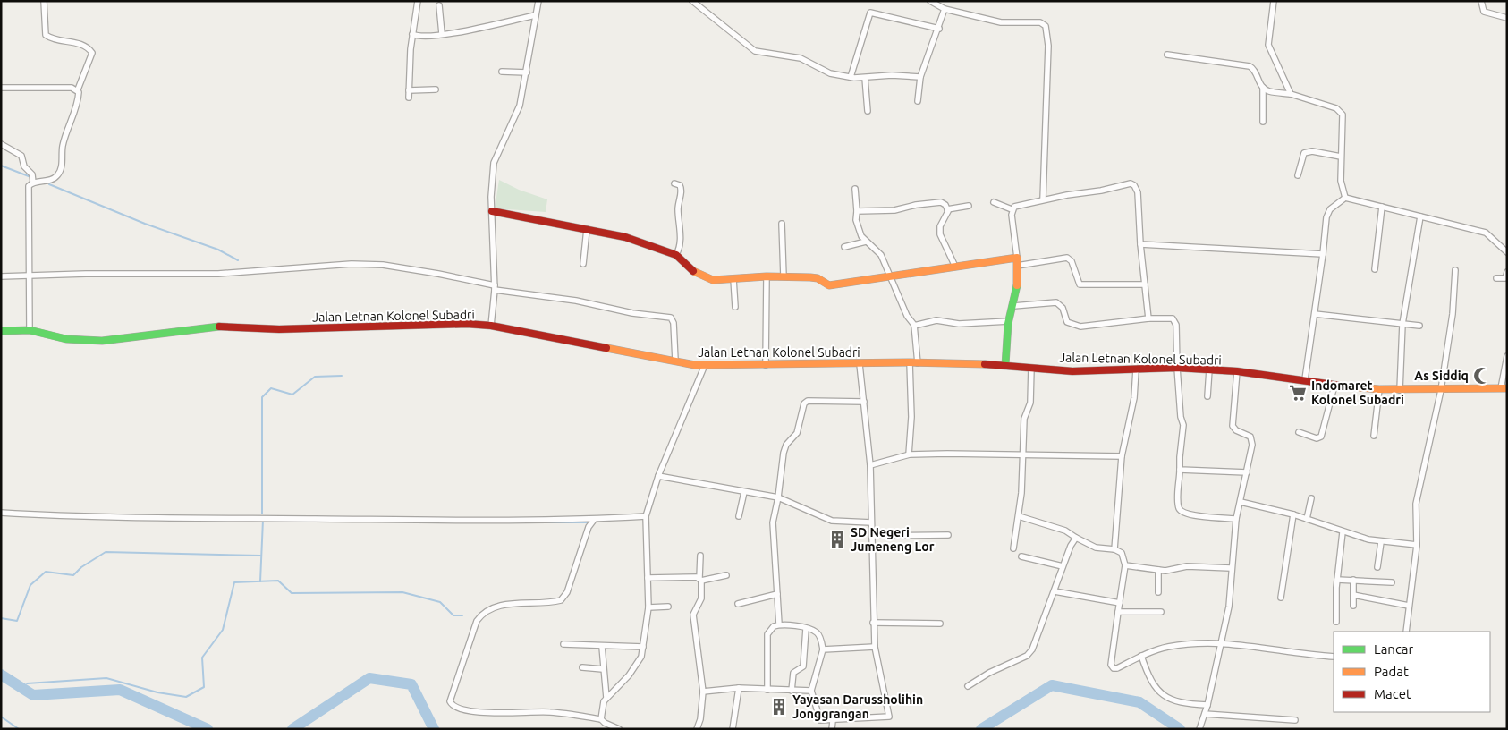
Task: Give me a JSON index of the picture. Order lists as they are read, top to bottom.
{
  "streets": {
    "main road": ["Jalan Letnan Kolonel Subadri"]
  },
  "places": {
    "mosque": ["As Siddiq"],
    "supermarket": ["Indomaret Kolonel Subadri"],
    "building": ["SD Negeri Jumeneng Lor", "Yayasan Darussholihin Jonggrangan"]
  },
  "legend": ["Lancar", "Padat", "Macet"]
}
